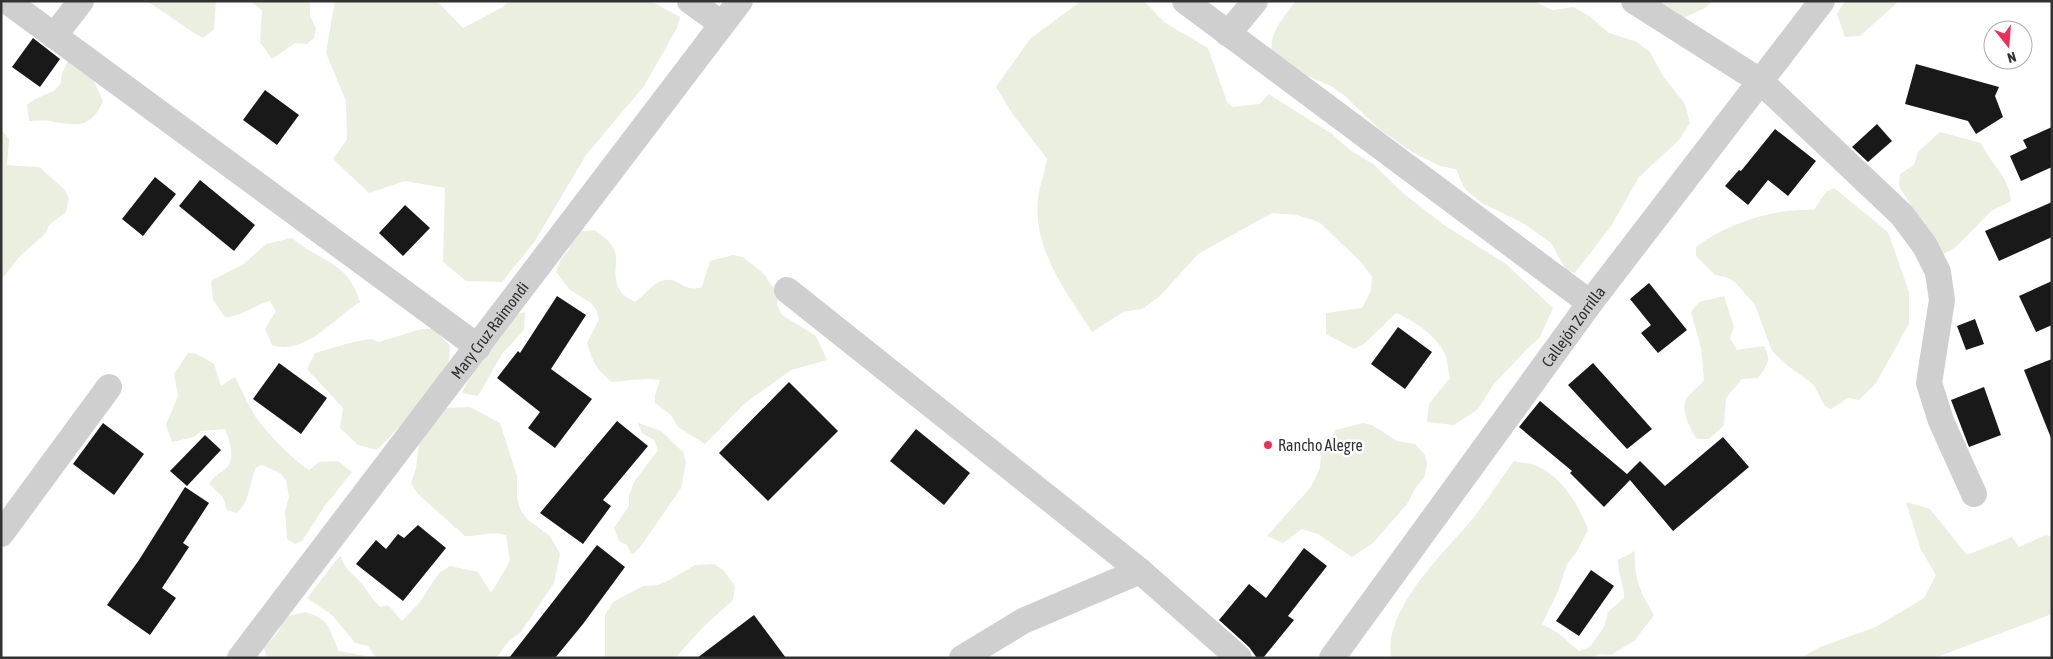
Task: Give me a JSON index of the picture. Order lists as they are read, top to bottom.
{
  "streets": {
    "street": ["Callejón Zorrilla", "Mary Cruz Raimondi"]
  },
  "places": ["Rancho Alegre"],
  "north": "bottom"
}
